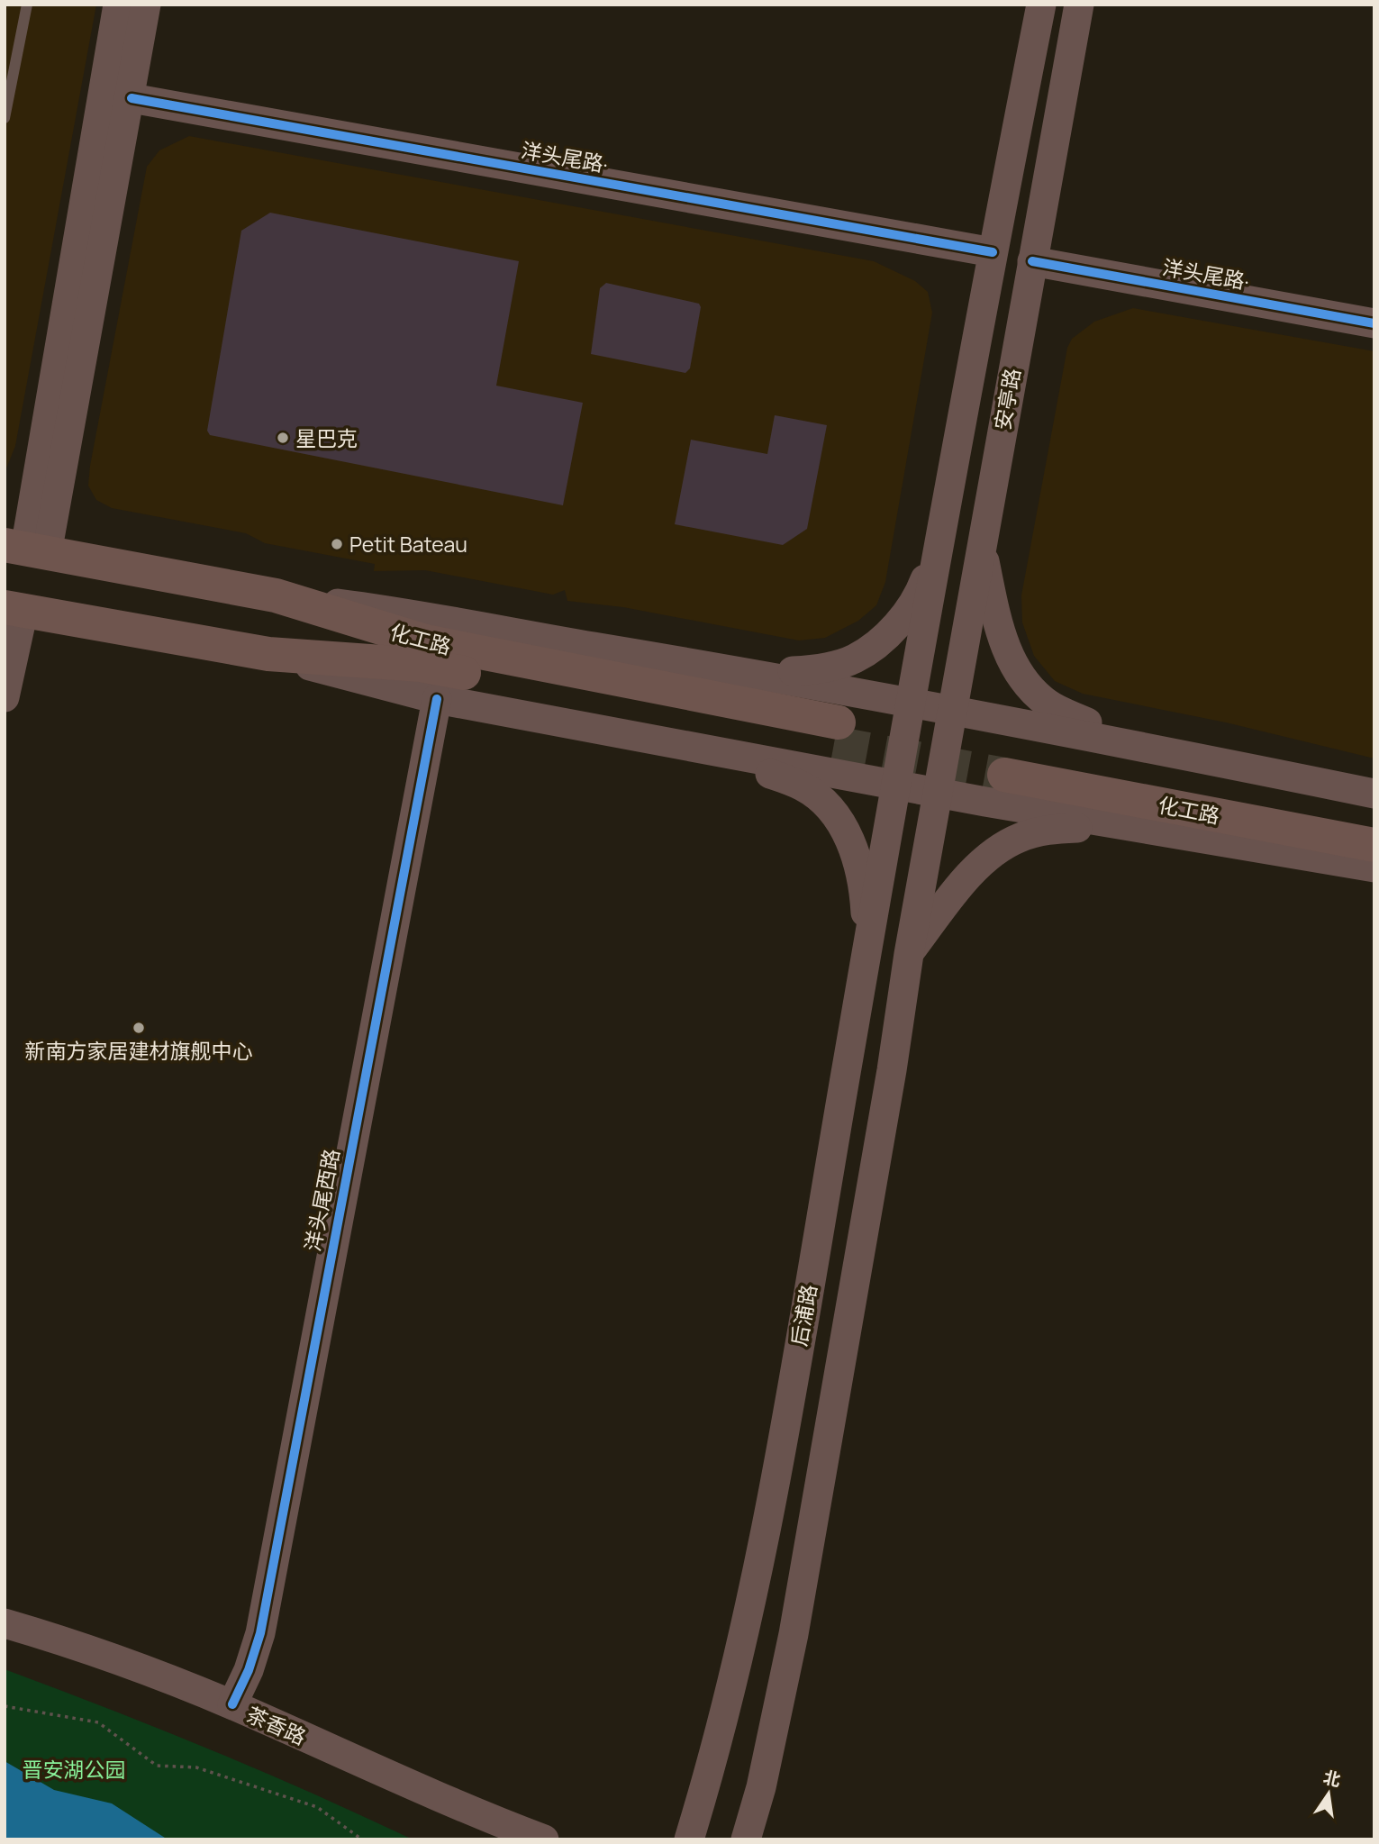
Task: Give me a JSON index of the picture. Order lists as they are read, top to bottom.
{
  "streets": {
    "highway": ["化工路"],
    "main road": [
      "洋头尾路·",
      "安亭路",
      "洋头尾西路",
      "后浦路",
      "茶香路"
    ]
  },
  "crossings": [
    ["洋头尾路·", "安亭路"],
    ["安亭路", "后浦路"],
    ["洋头尾西路", "茶香路"]
  ],
  "parks": ["晋安湖公园"],
  "places": ["星巴克", "Petit Bateau", "新南方家居建材旗舰中心"],
  "north": "top"
}
